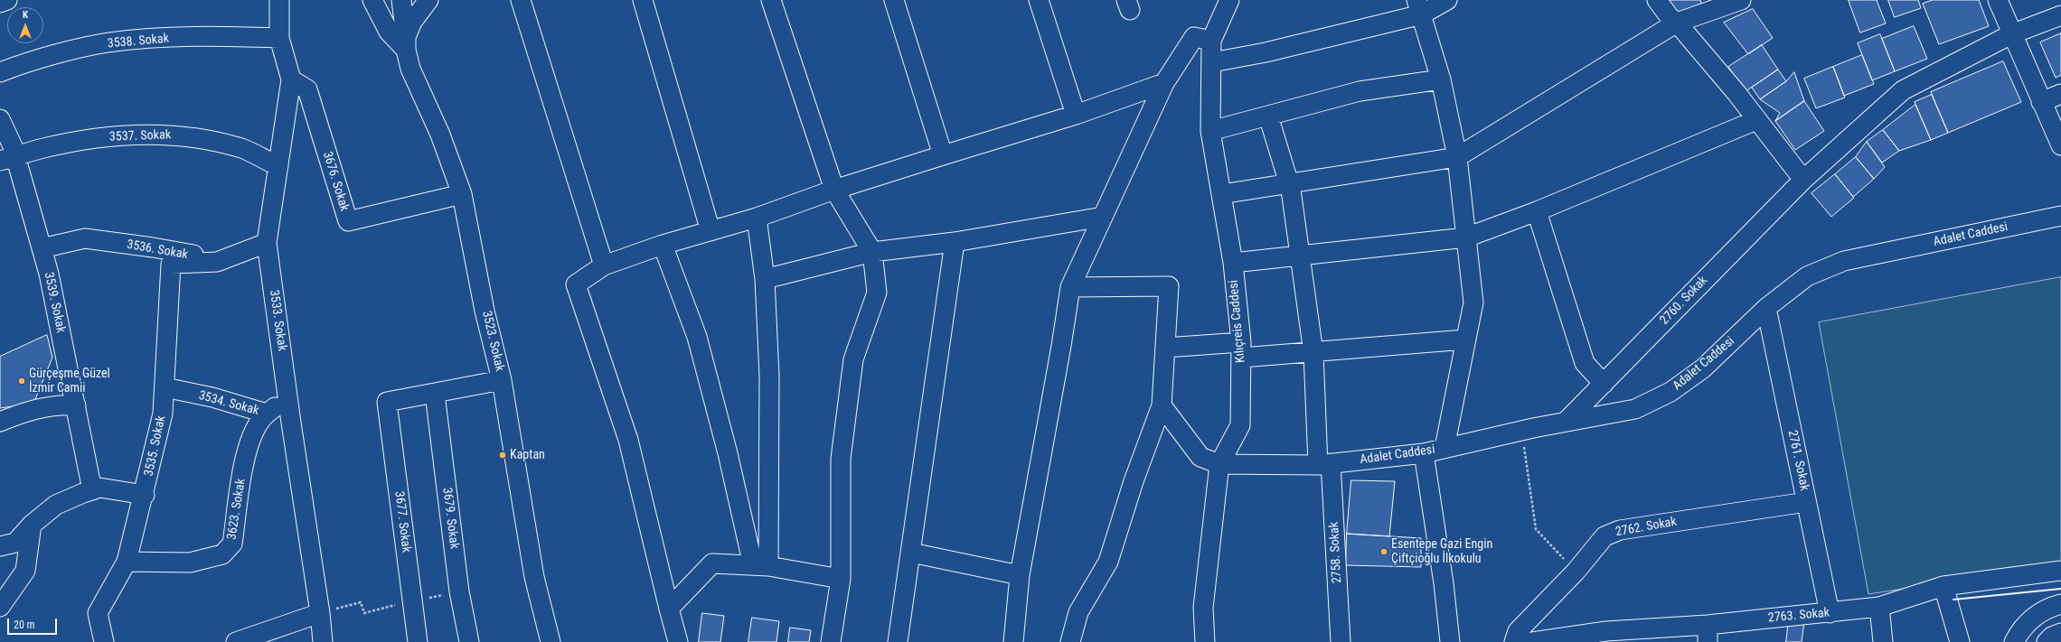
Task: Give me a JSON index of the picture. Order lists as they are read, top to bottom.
{
  "streets": {
    "street": [
      "3538. Sokak",
      "3537. Sokak",
      "3676. Sokak",
      "Adalet Caddesi",
      "3536. Sokak",
      "2760. Sokak",
      "3539. Sokak",
      "3533. Sokak",
      "Kılıçreis Caddesi",
      "3523. Sokak",
      "3534. Sokak",
      "3535. Sokak",
      "2761. Sokak",
      "3623. Sokak",
      "3679. Sokak",
      "3677. Sokak",
      "2762. Sokak",
      "2758. Sokak",
      "2763. Sokak"
    ]
  },
  "crossings": [
    ["3538. Sokak", "3533. Sokak"],
    ["3537. Sokak", "3539. Sokak"],
    ["3537. Sokak", "3533. Sokak"],
    ["3676. Sokak", "3533. Sokak"],
    ["3676. Sokak", "3523. Sokak"],
    ["Adalet Caddesi", "2760. Sokak"],
    ["Adalet Caddesi", "Kılıçreis Caddesi"],
    ["Adalet Caddesi", "2761. Sokak"],
    ["Adalet Caddesi", "2758. Sokak"],
    ["3536. Sokak", "3539. Sokak"],
    ["3536. Sokak", "3533. Sokak"],
    ["3536. Sokak", "3535. Sokak"],
    ["3533. Sokak", "3534. Sokak"],
    ["3534. Sokak", "3535. Sokak"],
    ["3534. Sokak", "3623. Sokak"],
    ["3535. Sokak", "3623. Sokak"],
    ["2761. Sokak", "2762. Sokak"],
    ["2761. Sokak", "2763. Sokak"],
    ["3679. Sokak", "3677. Sokak"]
  ],
  "places": ["Gürçeşme Güzel İzmir Camii", "Kaptan", "Esentepe Gazi Engin Çiftçioğlu İlkokulu"],
  "scale_bar": "20 m",
  "north": "top"
}
